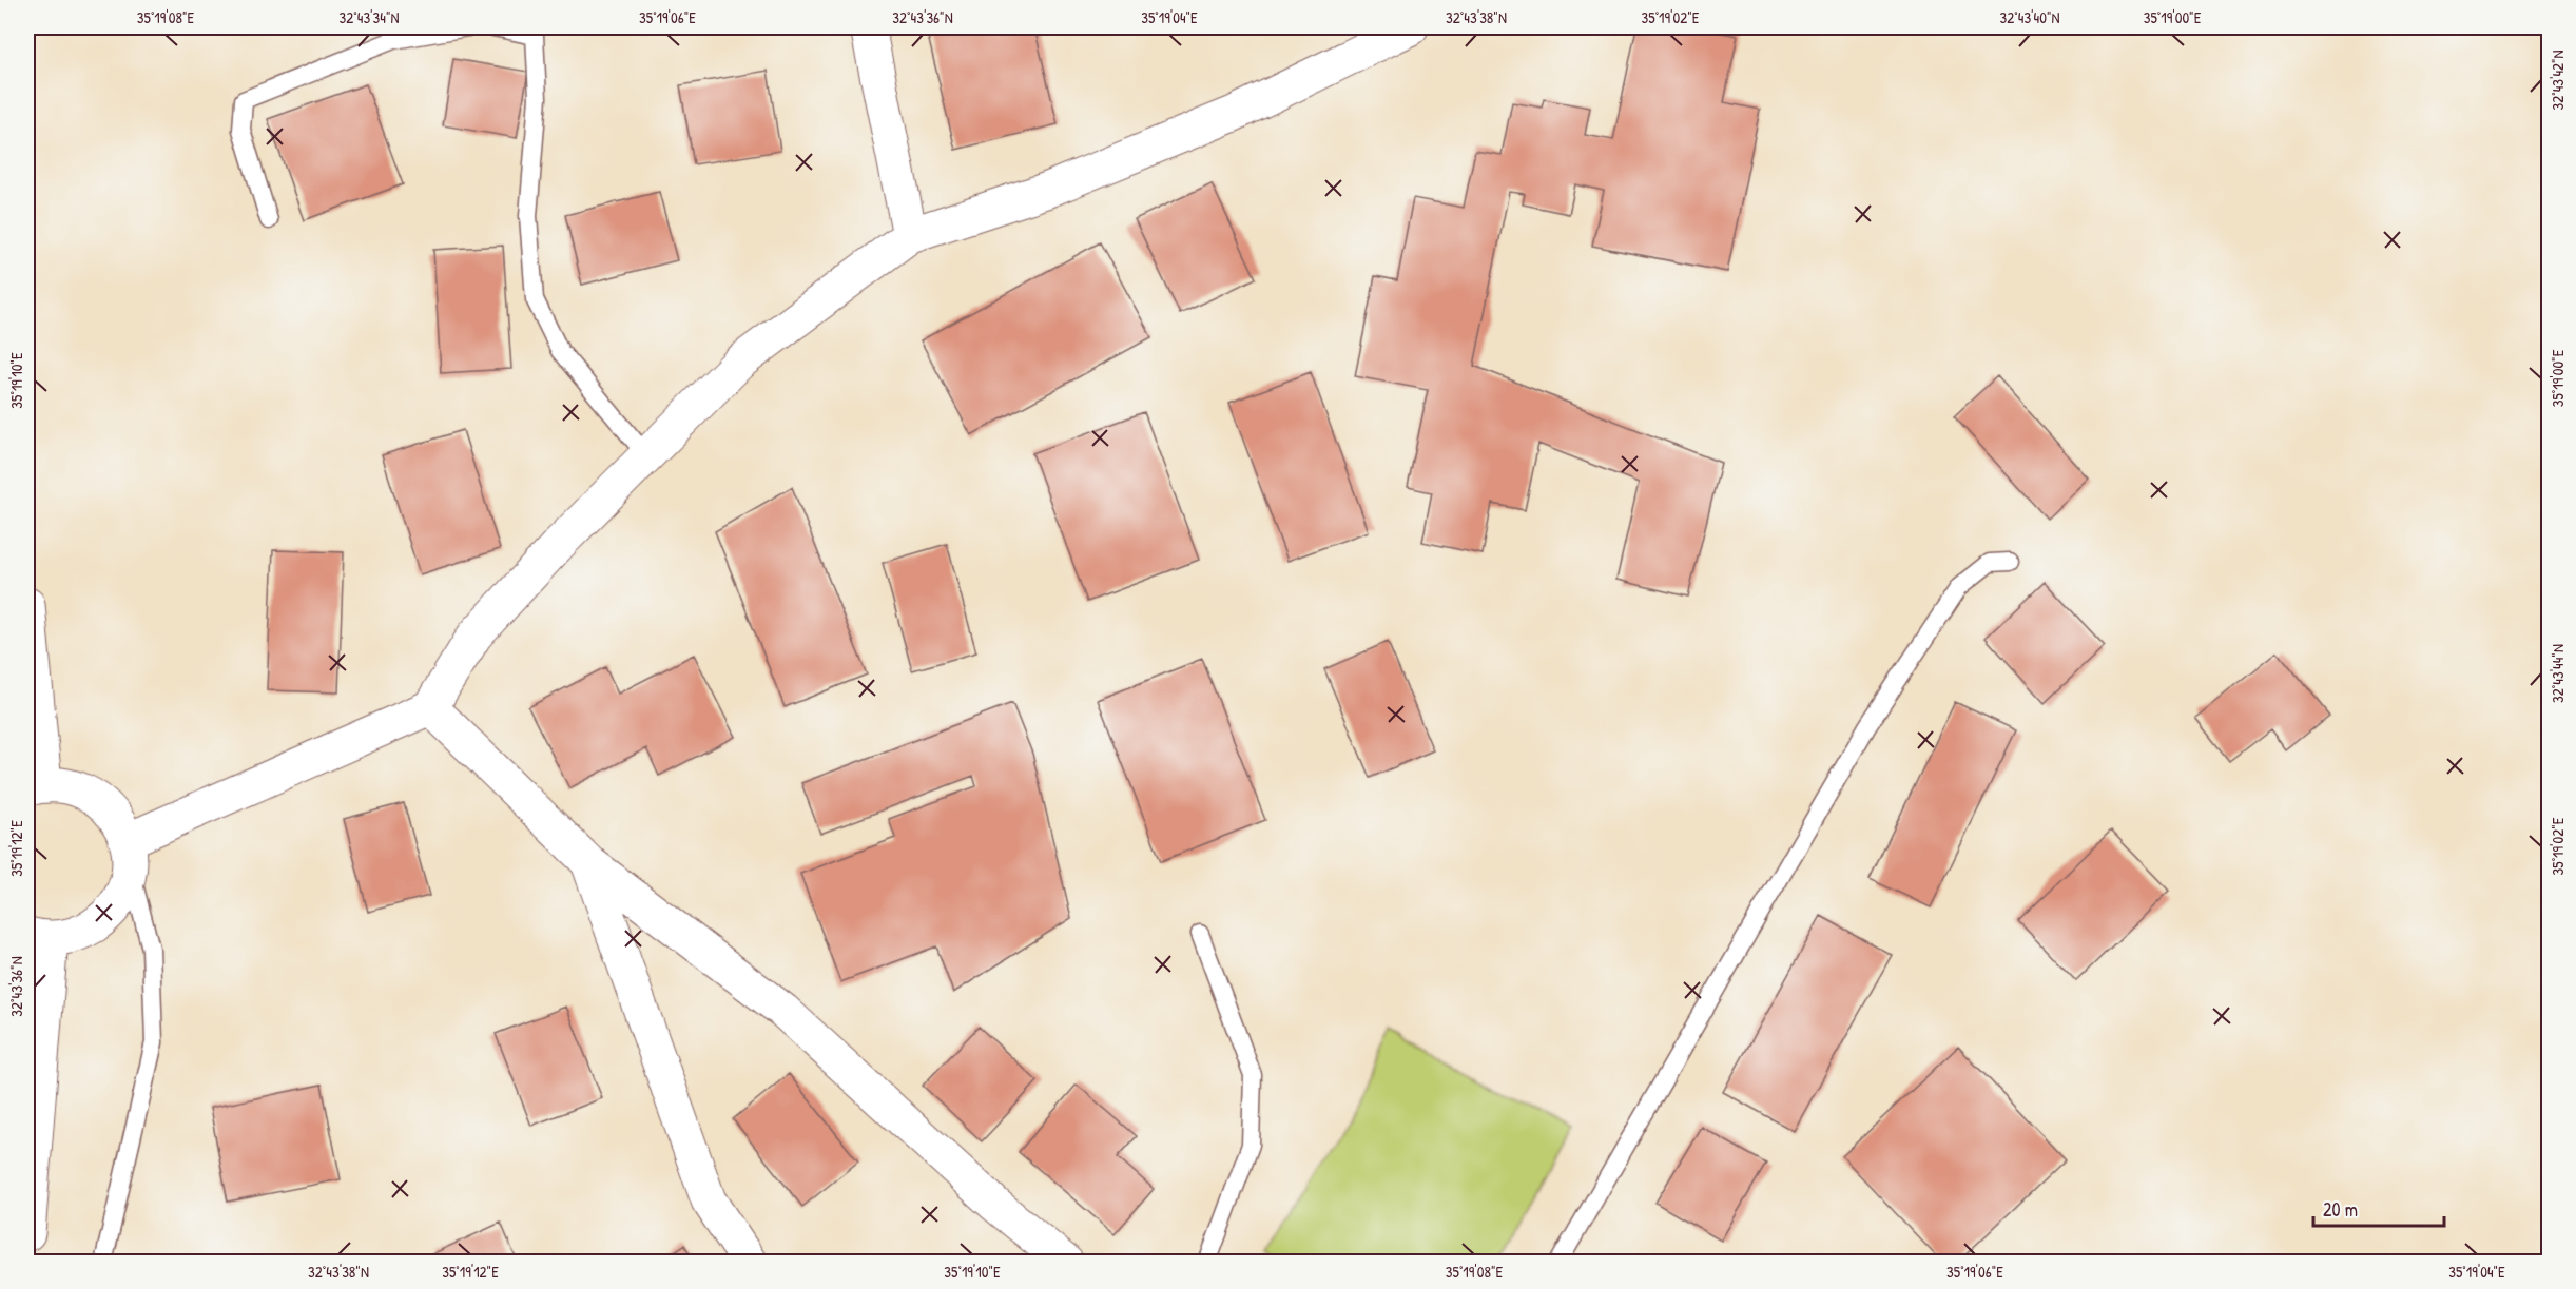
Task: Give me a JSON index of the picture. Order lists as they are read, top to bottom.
{
  "scale_bar": "20 m",
  "coordinates": [
    "35°19'08\"E",
    "32°43'34\"N",
    "35°19'06\"E",
    "32°43'36\"N",
    "35°19'04\"E",
    "32°43'38\"N",
    "35°19'02\"E",
    "32°43'40\"N",
    "35°19'00\"E",
    "32°43'42\"N",
    "35°19'10\"E",
    "32°43'44\"N",
    "35°19'12\"E"
  ]
}
